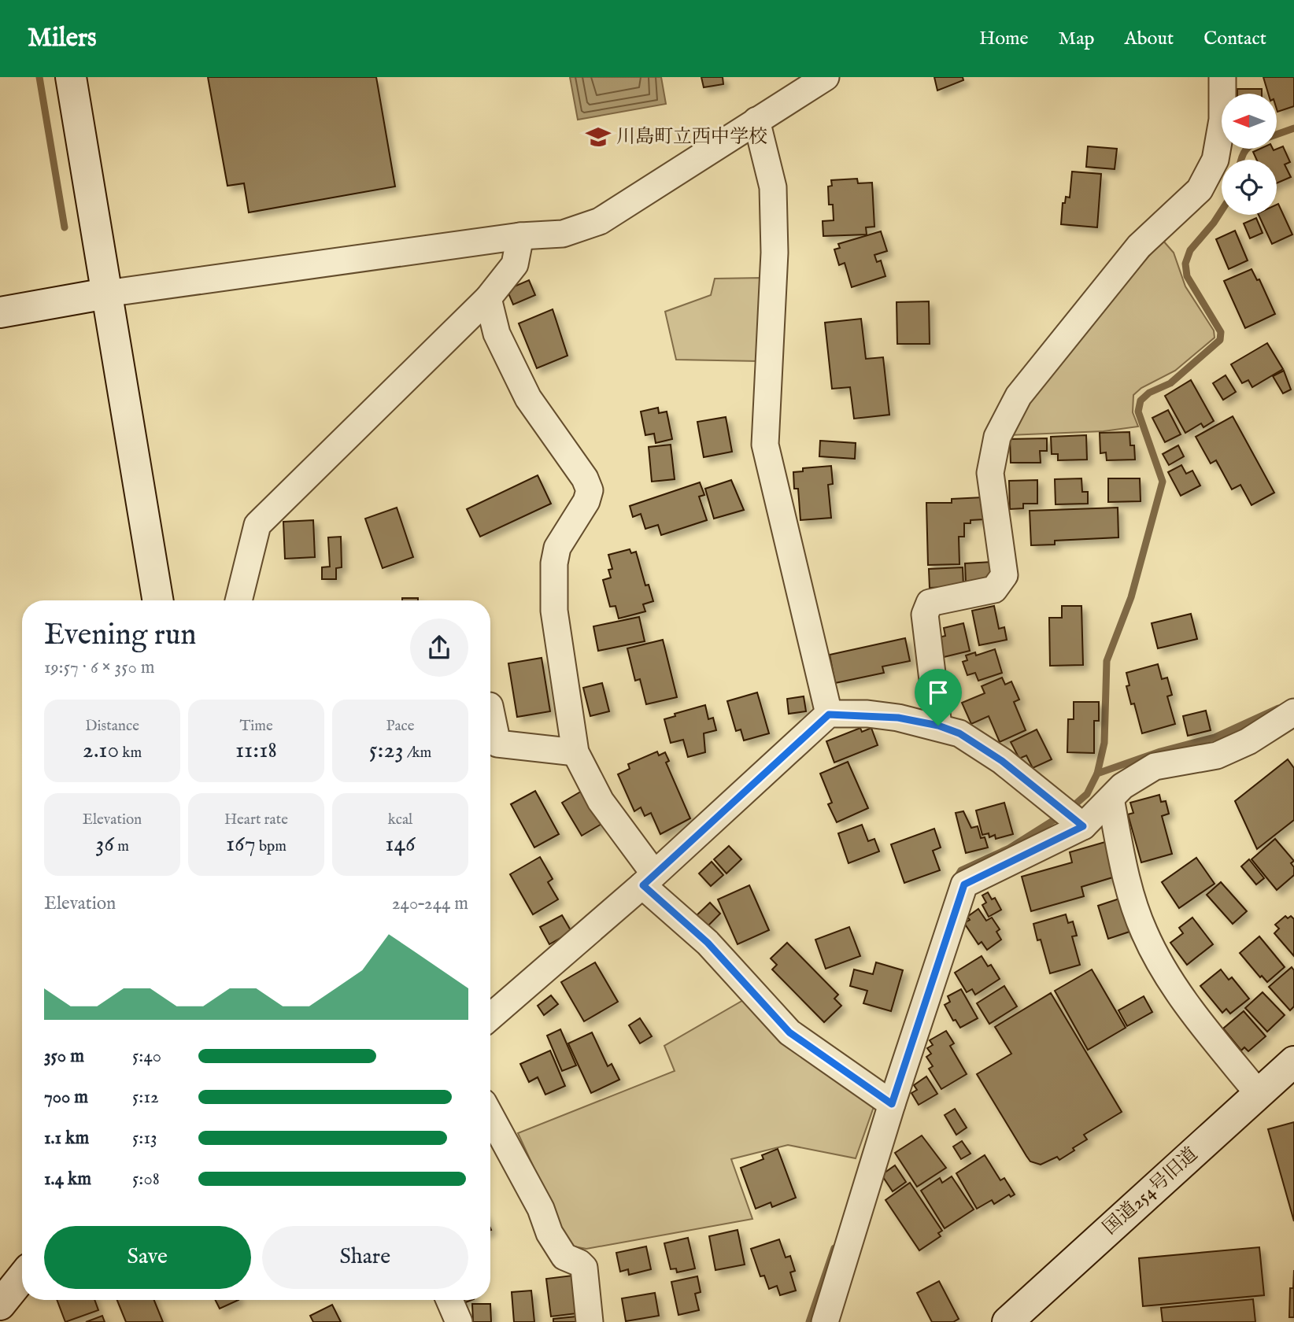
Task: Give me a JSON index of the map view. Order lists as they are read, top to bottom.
{
  "streets": {
    "street": ["国道254号旧道"]
  },
  "places": {
    "school or university": ["川島町立西中学校"]
  },
  "north": "left",
  "page": {
    "header": "Milers",
    "nav": [
      "Home",
      "Map",
      "About",
      "Contact"
    ],
    "heading": ["Evening run", "19:57 · 6 × 350 m"],
    "stats": [
      ["Distance", "2.10 km"],
      ["Time", "11:18"],
      ["Pace", "5:23 /km"],
      ["Elevation", "36 m"],
      ["Heart rate", "167 bpm"],
      ["kcal", "146"]
    ],
    "chart": ["Elevation", "240–244 m"],
    "list": [
      {
        "name": "350 m",
        "note": "5:40"
      },
      {
        "name": "700 m",
        "note": "5:12"
      },
      {
        "name": "1.1 km",
        "note": "5:13"
      },
      {
        "name": "1.4 km",
        "note": "5:08"
      }
    ],
    "buttons": ["Save", "Share"]
  }
}
